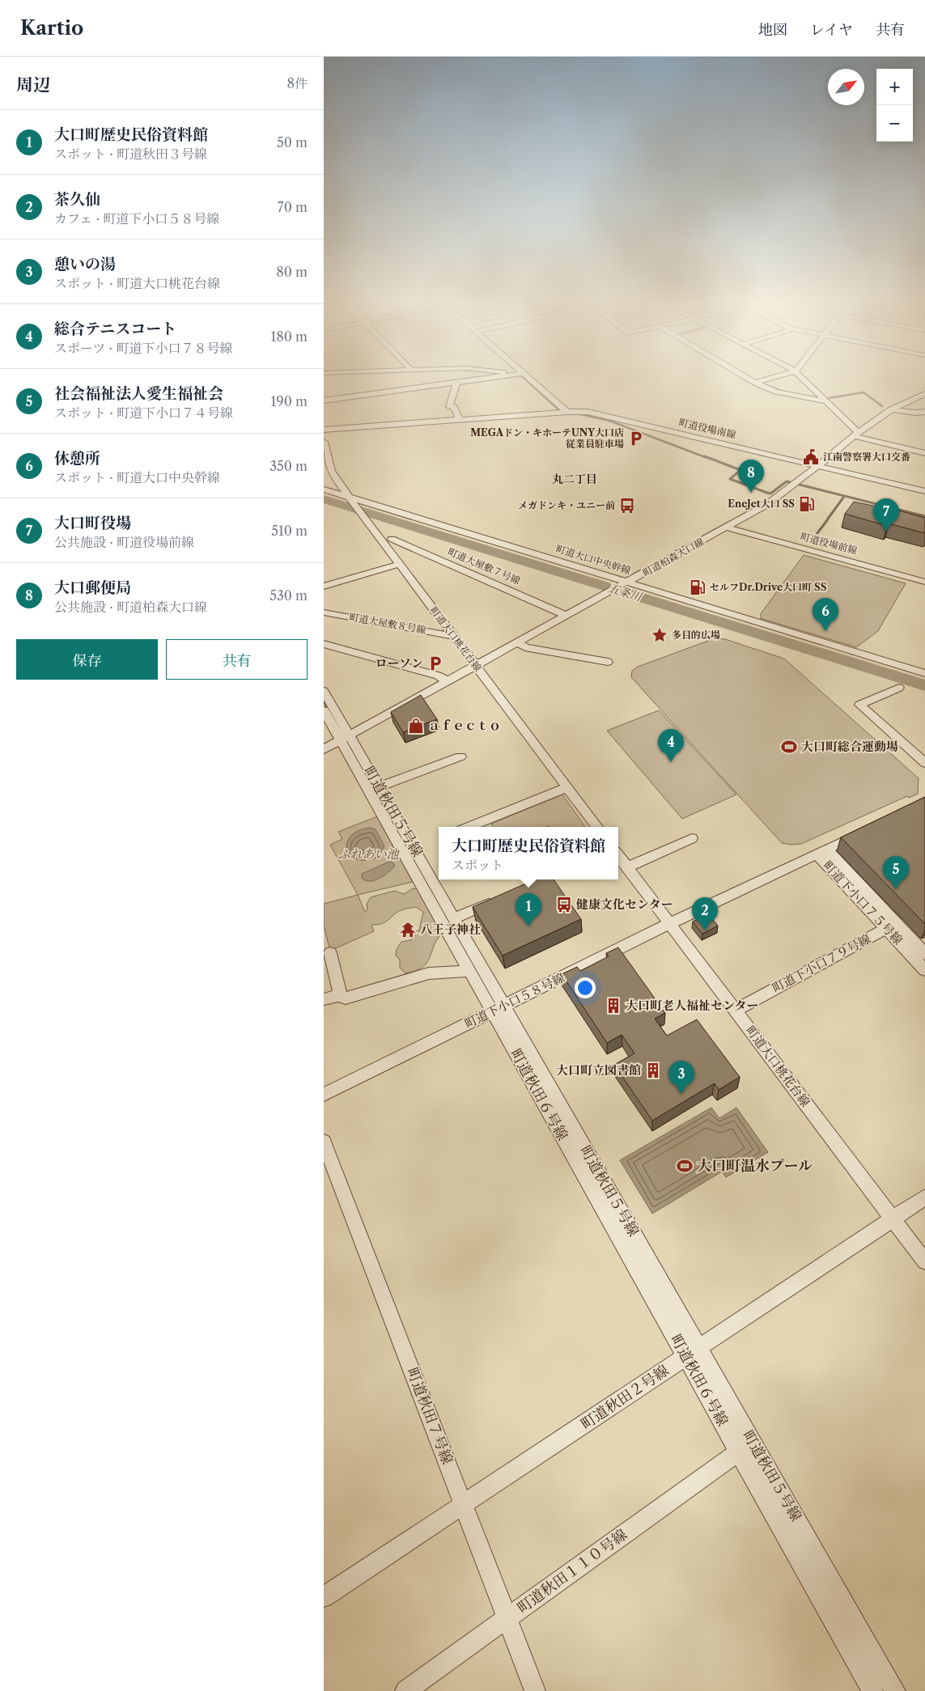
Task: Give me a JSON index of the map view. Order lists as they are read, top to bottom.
{
  "streets": {
    "street": [
      "町道役場南線",
      "町道役場前線",
      "町道柏森大口線",
      "町道大口中央幹線",
      "町道大屋敷７号線",
      "町道大屋敷８号線",
      "町道大口桃花台線",
      "町道秋田５号線",
      "町道下小口７５号線",
      "町道下小口７９号線",
      "町道下小口５８号線",
      "町道秋田６号線",
      "町道秋田２号線",
      "町道秋田７号線",
      "町道秋田１１０号線"
    ]
  },
  "crossings": [
    ["町道役場南線", "町道柏森大口線"],
    ["町道役場前線", "町道柏森大口線"],
    ["町道柏森大口線", "町道大口中央幹線"],
    ["町道柏森大口線", "町道大屋敷７号線"],
    ["町道柏森大口線", "町道大口桃花台線"],
    ["町道柏森大口線", "町道秋田５号線"],
    ["町道柏森大口線", "町道秋田６号線"],
    ["町道大口中央幹線", "町道大口桃花台線"],
    ["町道大屋敷８号線", "町道大口桃花台線"],
    ["町道大口桃花台線", "町道下小口７９号線"],
    ["町道大口桃花台線", "町道下小口５８号線"],
    ["町道大口桃花台線", "町道秋田２号線"],
    ["町道秋田５号線", "町道下小口５８号線"],
    ["町道秋田５号線", "町道秋田６号線"],
    ["町道秋田５号線", "町道秋田２号線"],
    ["町道下小口７５号線", "町道下小口７９号線"],
    ["町道下小口７５号線", "町道下小口５８号線"],
    ["町道下小口５８号線", "町道秋田６号線"],
    ["町道秋田６号線", "町道秋田２号線"],
    ["町道秋田６号線", "町道秋田１１０号線"],
    ["町道秋田２号線", "町道秋田７号線"],
    ["町道秋田７号線", "町道秋田１１０号線"]
  ],
  "districts": ["丸二丁目"],
  "water": ["五条川"],
  "parks": ["ふれあい池"],
  "places": {
    "parking": ["MEGAドン・キホーテUNY大口店 従業員駐車場", "ローソン"],
    "public building": ["江南警察署大口交番"],
    "fuel station": ["EneJet大口 SS", "セルフDr.Drive大口町 SS"],
    "bus stop": ["メガドンキ・ユニー前", "健康文化センター"],
    "place": ["多目的広場"],
    "shop": ["ａｆｅｃｔｏ"],
    "sports": ["大口町総合運動場", "大口町温水プール"],
    "temple": ["八王子神社"],
    "building": ["大口町老人福祉センター", "大口町立図書館"]
  },
  "north": "top right",
  "page": {
    "header": "Kartio",
    "nav": ["地図", "レイヤ", "共有"],
    "heading": ["周辺", "8件"],
    "map_buttons": ["+", "−"],
    "list": [
      {
        "mark": "1",
        "name": "大口町歴史民俗資料館",
        "note": "スポット · 町道秋田３号線",
        "value": "50 m"
      },
      {
        "mark": "2",
        "name": "茶久仙",
        "note": "カフェ · 町道下小口５８号線",
        "value": "70 m"
      },
      {
        "mark": "3",
        "name": "憩いの湯",
        "note": "スポット · 町道大口桃花台線",
        "value": "80 m"
      },
      {
        "mark": "4",
        "name": "総合テニスコート",
        "note": "スポーツ · 町道下小口７８号線",
        "value": "180 m"
      },
      {
        "mark": "5",
        "name": "社会福祉法人愛生福祉会",
        "note": "スポット · 町道下小口７４号線",
        "value": "190 m"
      },
      {
        "mark": "6",
        "name": "休憩所",
        "note": "スポット · 町道大口中央幹線",
        "value": "350 m"
      },
      {
        "mark": "7",
        "name": "大口町役場",
        "note": "公共施設 · 町道役場前線",
        "value": "510 m"
      },
      {
        "mark": "8",
        "name": "大口郵便局",
        "note": "公共施設 · 町道柏森大口線",
        "value": "530 m"
      }
    ],
    "pins": [
      "8",
      "7",
      "6",
      "4",
      "5",
      "1",
      "2",
      "3"
    ],
    "buttons": ["保存", "共有"],
    "popup": ["大口町歴史民俗資料館", "スポット"]
  }
}
